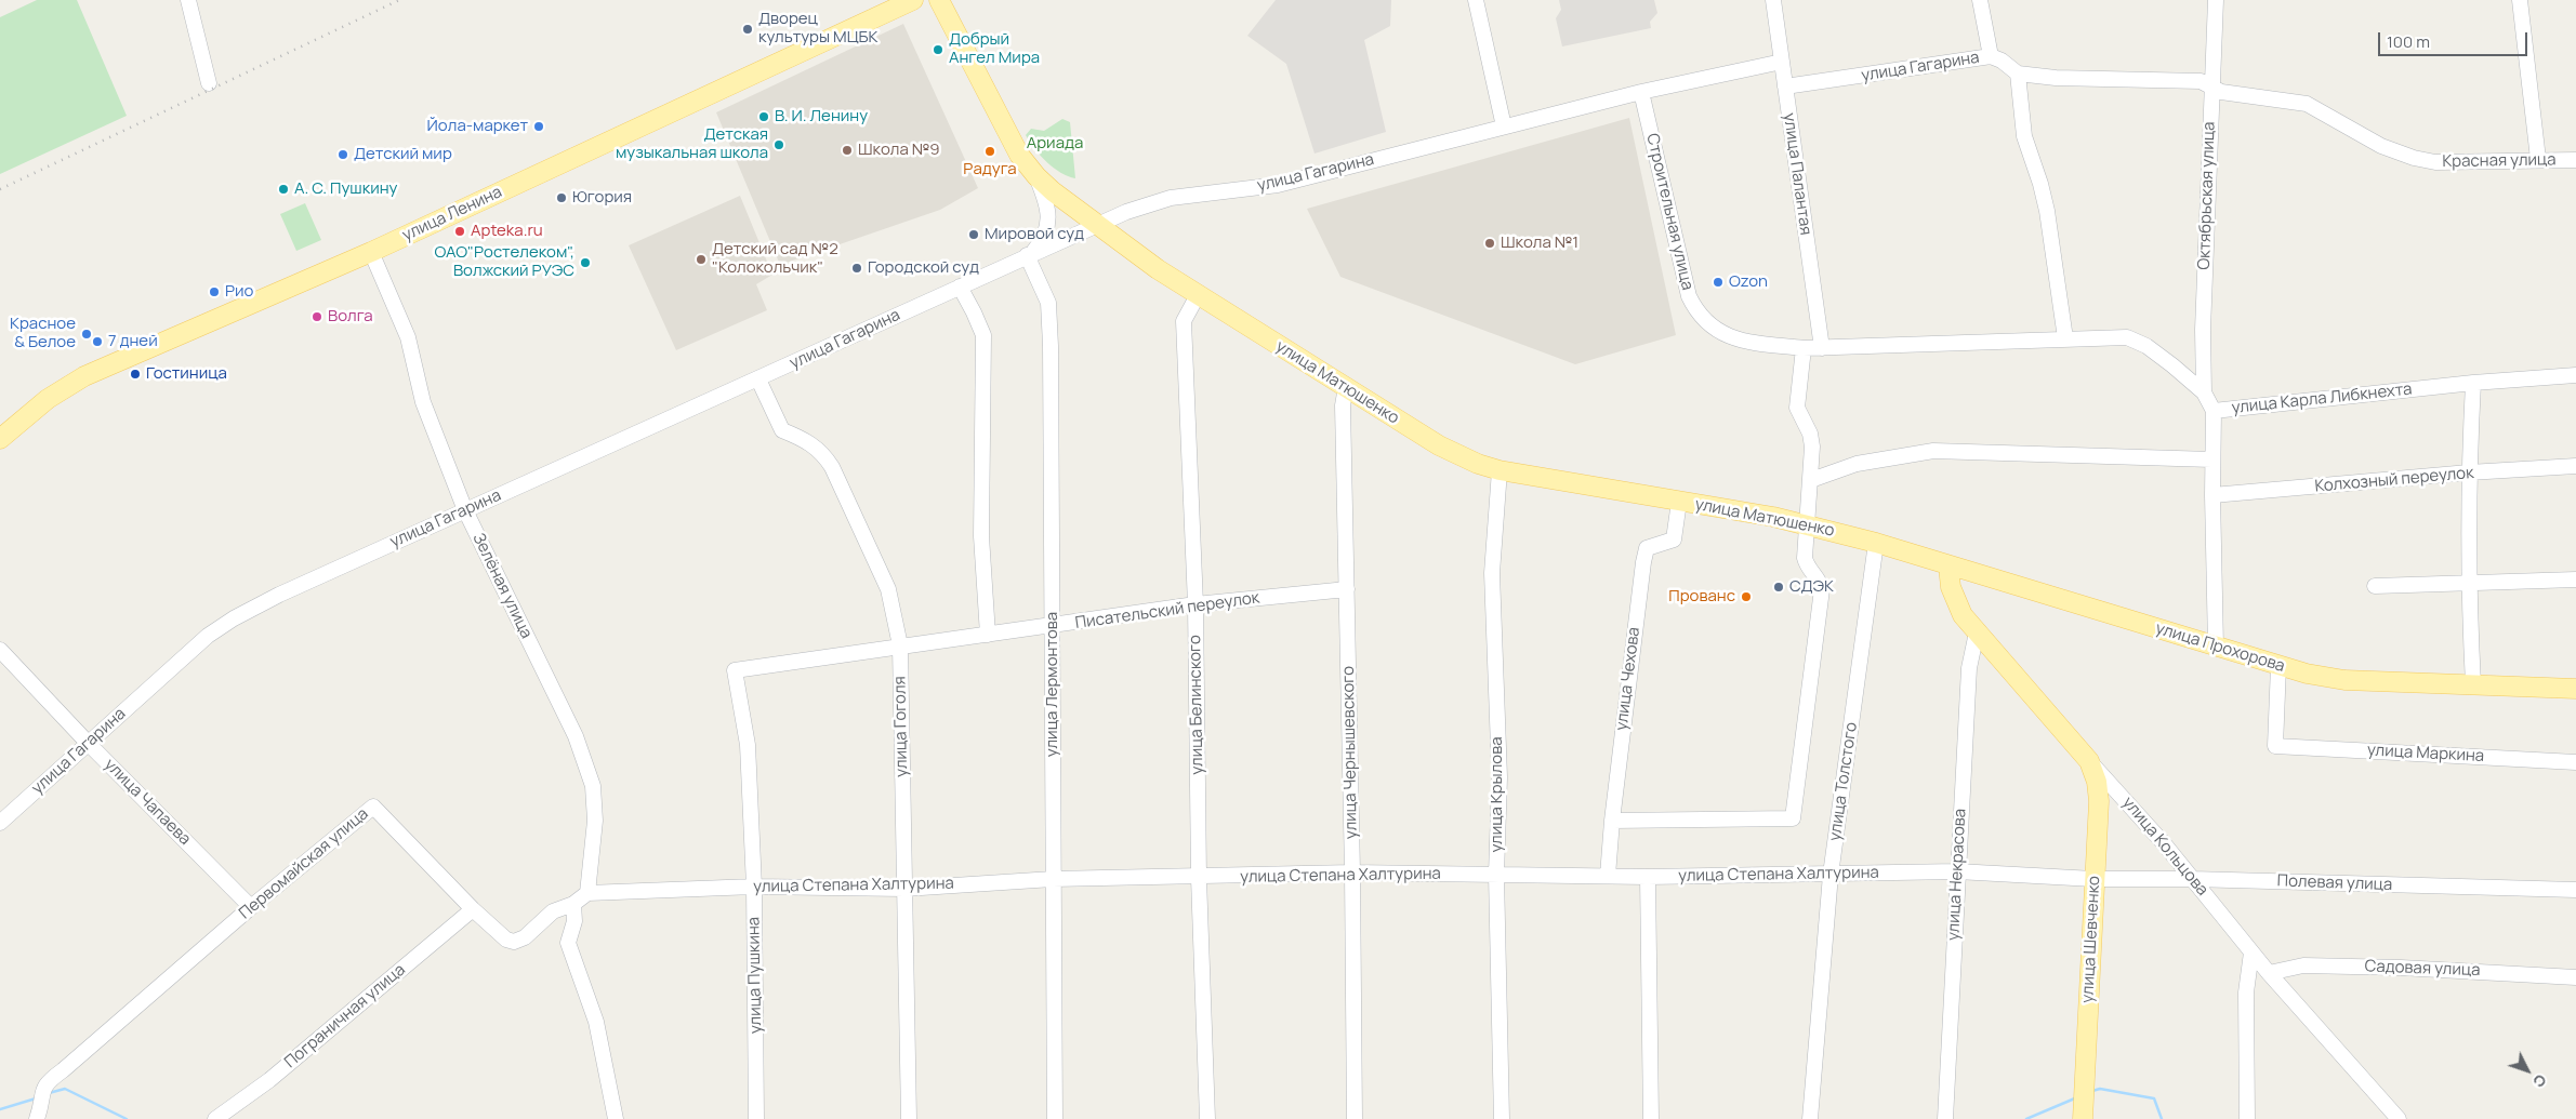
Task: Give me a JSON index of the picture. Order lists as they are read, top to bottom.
{
  "streets": {
    "main road": [
      "улица Ленина",
      "улица Матюшенко",
      "улица Прохорова",
      "улица Кольцова",
      "улица Шевченко"
    ],
    "street": [
      "улица Гагарина",
      "Красная улица",
      "улица Палантая",
      "Октябрьская улица",
      "Строительная улица",
      "улица Карла Либкнехта",
      "Колхозный переулок",
      "Зелёная улица",
      "Писательский переулок",
      "улица Чехова",
      "улица Лермонтова",
      "улица Белинского",
      "улица Гоголя",
      "улица Чернышевского",
      "улица Маркина",
      "улица Толстого",
      "улица Крылова",
      "улица Чапаева",
      "Первомайская улица",
      "улица Степана Халтурина",
      "улица Некрасова",
      "Полевая улица",
      "Садовая улица",
      "улица Пушкина",
      "Пограничная улица"
    ]
  },
  "crossings": [
    ["улица Гагарина", "Красная улица"],
    ["улица Гагарина", "улица Палантая"],
    ["улица Гагарина", "Октябрьская улица"],
    ["улица Гагарина", "Строительная улица"],
    ["улица Гагарина", "улица Матюшенко"],
    ["улица Гагарина", "Зелёная улица"],
    ["улица Гагарина", "улица Лермонтова"],
    ["улица Гагарина", "улица Гоголя"],
    ["улица Гагарина", "улица Чапаева"],
    ["Красная улица", "Октябрьская улица"],
    ["улица Палантая", "улица Карла Либкнехта"],
    ["Октябрьская улица", "улица Карла Либкнехта"],
    ["Строительная улица", "улица Карла Либкнехта"],
    ["улица Ленина", "Зелёная улица"],
    ["улица Матюшенко", "улица Прохорова"],
    ["улица Матюшенко", "улица Чехова"],
    ["улица Матюшенко", "улица Белинского"],
    ["улица Матюшенко", "улица Чернышевского"],
    ["улица Матюшенко", "улица Толстого"],
    ["улица Матюшенко", "улица Крылова"],
    ["Зелёная улица", "Первомайская улица"],
    ["Зелёная улица", "улица Степана Халтурина"],
    ["Писательский переулок", "улица Лермонтова"],
    ["Писательский переулок", "улица Белинского"],
    ["Писательский переулок", "улица Гоголя"],
    ["Писательский переулок", "улица Чернышевского"],
    ["Писательский переулок", "улица Пушкина"],
    ["улица Прохорова", "улица Маркина"],
    ["улица Прохорова", "улица Толстого"],
    ["улица Прохорова", "улица Кольцова"],
    ["улица Чехова", "улица Степана Халтурина"],
    ["улица Лермонтова", "улица Степана Халтурина"],
    ["улица Белинского", "улица Степана Халтурина"],
    ["улица Гоголя", "улица Степана Халтурина"],
    ["улица Чернышевского", "улица Степана Халтурина"],
    ["улица Толстого", "улица Степана Халтурина"],
    ["улица Крылова", "улица Степана Халтурина"],
    ["улица Чапаева", "Первомайская улица"],
    ["улица Кольцова", "улица Некрасова"],
    ["улица Кольцова", "Полевая улица"],
    ["улица Кольцова", "улица Шевченко"],
    ["улица Кольцова", "Садовая улица"],
    ["Первомайская улица", "улица Степана Халтурина"],
    ["Первомайская улица", "Пограничная улица"],
    ["улица Степана Халтурина", "улица Некрасова"],
    ["улица Степана Халтурина", "Полевая улица"],
    ["улица Степана Халтурина", "улица Шевченко"],
    ["улица Степана Халтурина", "улица Пушкина"],
    ["Полевая улица", "улица Шевченко"]
  ],
  "parks": ["Ариада"],
  "places": [
    "Дворец культуры МЦБК",
    "Добрый Ангел Мира",
    "В. И. Ленину",
    "Йола-маркет",
    "Детская музыкальная школа",
    "Школа №9",
    "Радуга",
    "Детский мир",
    "А. С. Пушкину",
    "Югория",
    "Apteka.ru",
    "Мировой суд",
    "Школа №1",
    "Детский сад №2 \"Колокольчик\"",
    "ОАО\"Ростелеком\", Волжский РУЭС",
    "Городской суд",
    "Ozon",
    "Рио",
    "Волга",
    "Красное & Белое",
    "7 дней",
    "Гостиница",
    "СДЭК",
    "Прованс"
  ],
  "scale_bar": "100 m",
  "north": "bottom right"
}
